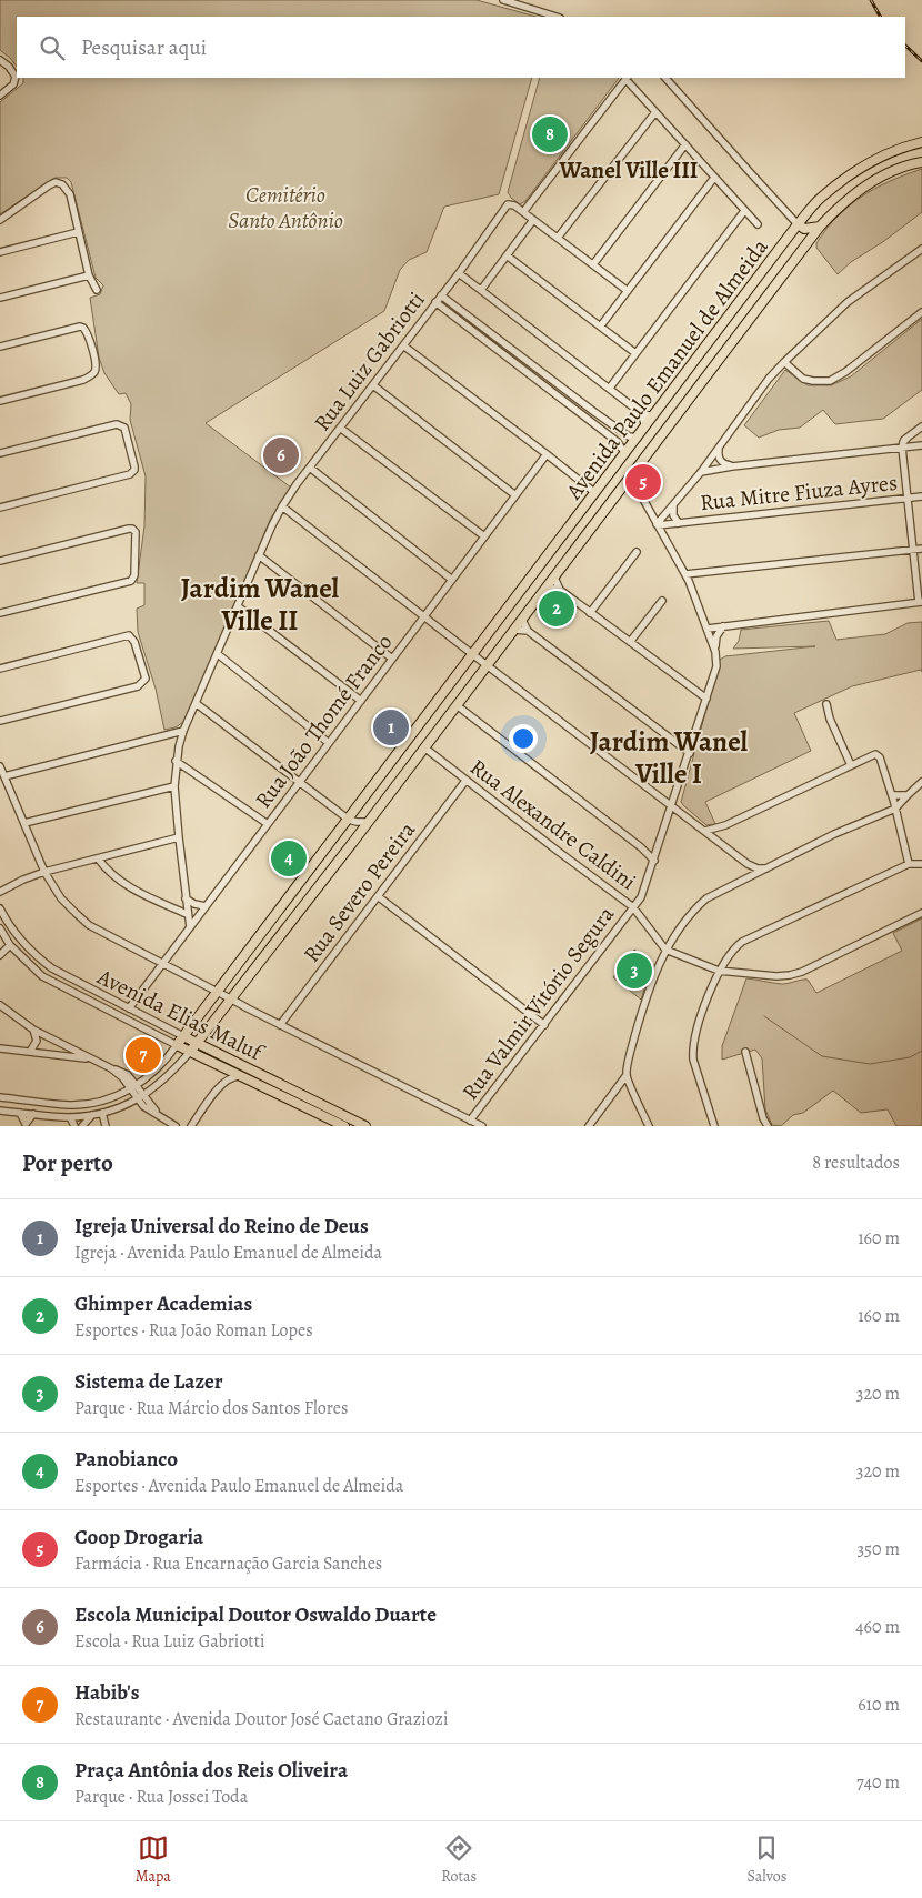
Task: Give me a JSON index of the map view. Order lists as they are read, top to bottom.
{
  "streets": {
    "main road": ["Avenida Paulo Emanuel de Almeida", "Avenida Elias Maluf"],
    "street": [
      "Rua Luiz Gabriotti",
      "Rua Mitre Fiuza Ayres",
      "Rua João Thomé Franco",
      "Rua Alexandre Caldini",
      "Rua Severo Pereira",
      "Rua Valmir Vitório Segura"
    ]
  },
  "crossings": [
    ["Rua Luiz Gabriotti", "Rua João Thomé Franco"],
    ["Avenida Paulo Emanuel de Almeida", "Rua Alexandre Caldini"],
    ["Avenida Paulo Emanuel de Almeida", "Avenida Elias Maluf"],
    ["Rua João Thomé Franco", "Avenida Elias Maluf"],
    ["Rua Alexandre Caldini", "Rua Severo Pereira"],
    ["Rua Alexandre Caldini", "Rua Valmir Vitório Segura"]
  ],
  "districts": ["Wanel Ville III", "Jardim Wanel Ville II", "Jardim Wanel Ville I"],
  "parks": ["Cemitério Santo Antônio"],
  "page": {
    "search": "Pesquisar aqui",
    "pins": [
      "8",
      "6",
      "5",
      "2",
      "1",
      "4",
      "3",
      "7"
    ],
    "heading": ["Por perto", "8 resultados"],
    "list": [
      {
        "mark": "1",
        "name": "Igreja Universal do Reino de Deus",
        "note": "Igreja · Avenida Paulo Emanuel de Almeida",
        "value": "160 m"
      },
      {
        "mark": "2",
        "name": "Ghimper Academias",
        "note": "Esportes · Rua João Roman Lopes",
        "value": "160 m"
      },
      {
        "mark": "3",
        "name": "Sistema de Lazer",
        "note": "Parque · Rua Márcio dos Santos Flores",
        "value": "320 m"
      },
      {
        "mark": "4",
        "name": "Panobianco",
        "note": "Esportes · Avenida Paulo Emanuel de Almeida",
        "value": "320 m"
      },
      {
        "mark": "5",
        "name": "Coop Drogaria",
        "note": "Farmácia · Rua Encarnação Garcia Sanches",
        "value": "350 m"
      },
      {
        "mark": "6",
        "name": "Escola Municipal Doutor Oswaldo Duarte",
        "note": "Escola · Rua Luiz Gabriotti",
        "value": "460 m"
      },
      {
        "mark": "7",
        "name": "Habib's",
        "note": "Restaurante · Avenida Doutor José Caetano Graziozi",
        "value": "610 m"
      },
      {
        "mark": "8",
        "name": "Praça Antônia dos Reis Oliveira",
        "note": "Parque · Rua Jossei Toda",
        "value": "740 m"
      }
    ],
    "nav": ["Mapa", "Rotas", "Salvos"]
  }
}
